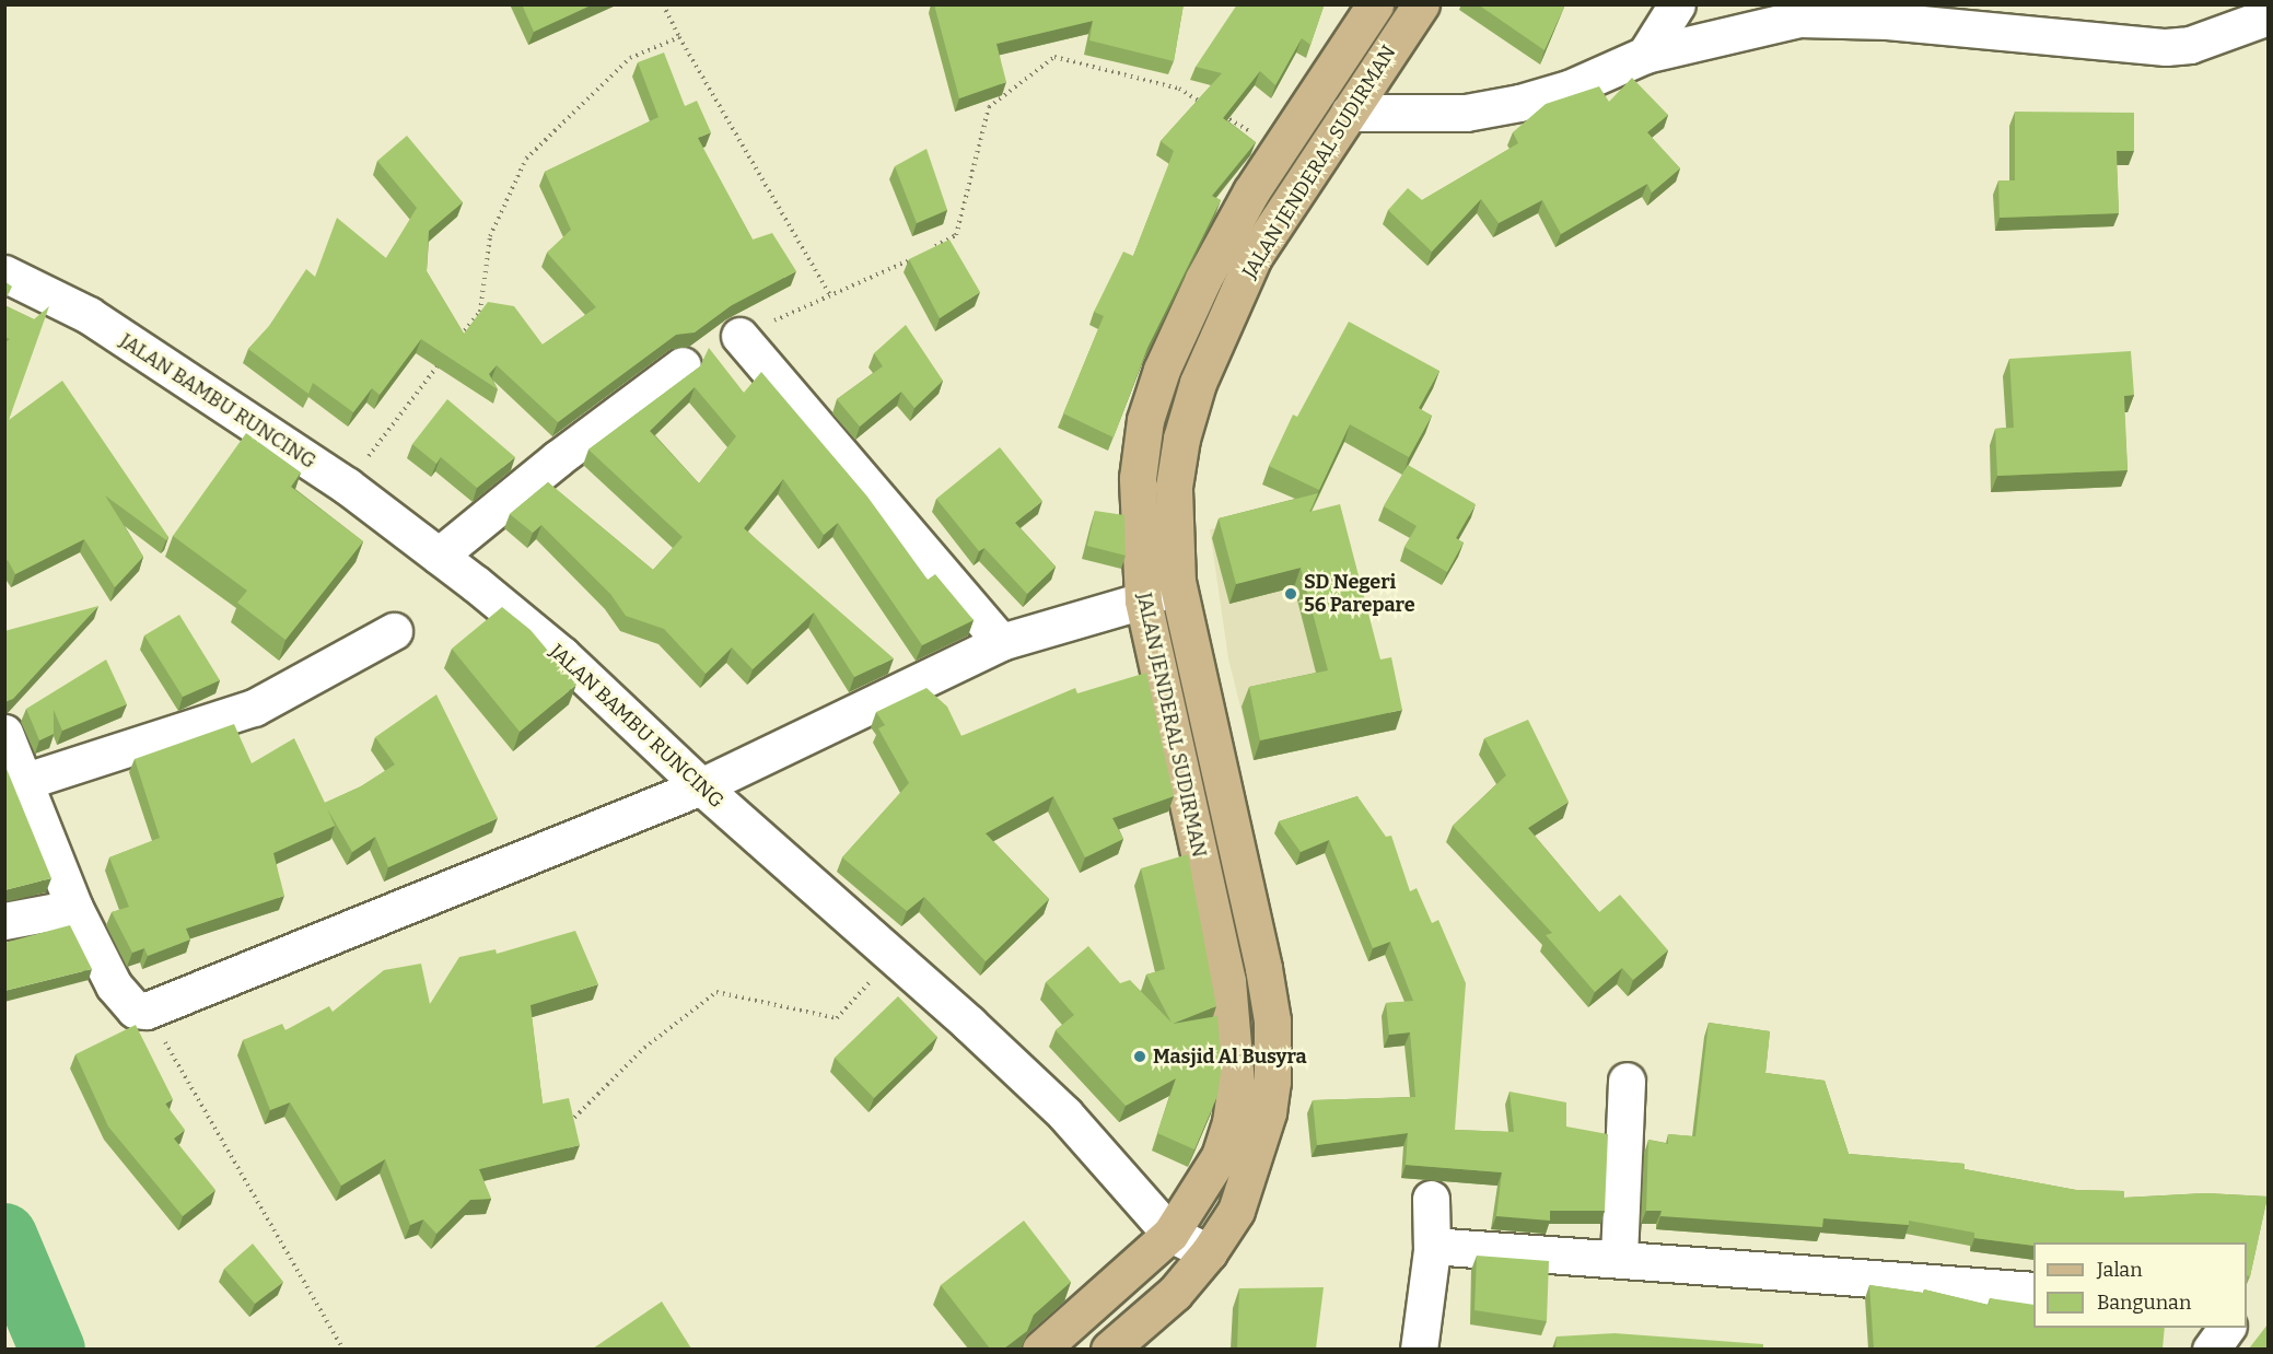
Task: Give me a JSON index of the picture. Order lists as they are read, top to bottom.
{
  "streets": {
    "main road": ["JALAN JENDERAL SUDIRMAN"],
    "street": ["JALAN BAMBU RUNCING"]
  },
  "crossings": [
    ["JALAN JENDERAL SUDIRMAN", "JALAN BAMBU RUNCING"]
  ],
  "places": ["SD Negeri 56 Parepare", "Masjid Al Busyra"],
  "legend": ["Jalan", "Bangunan"]
}
